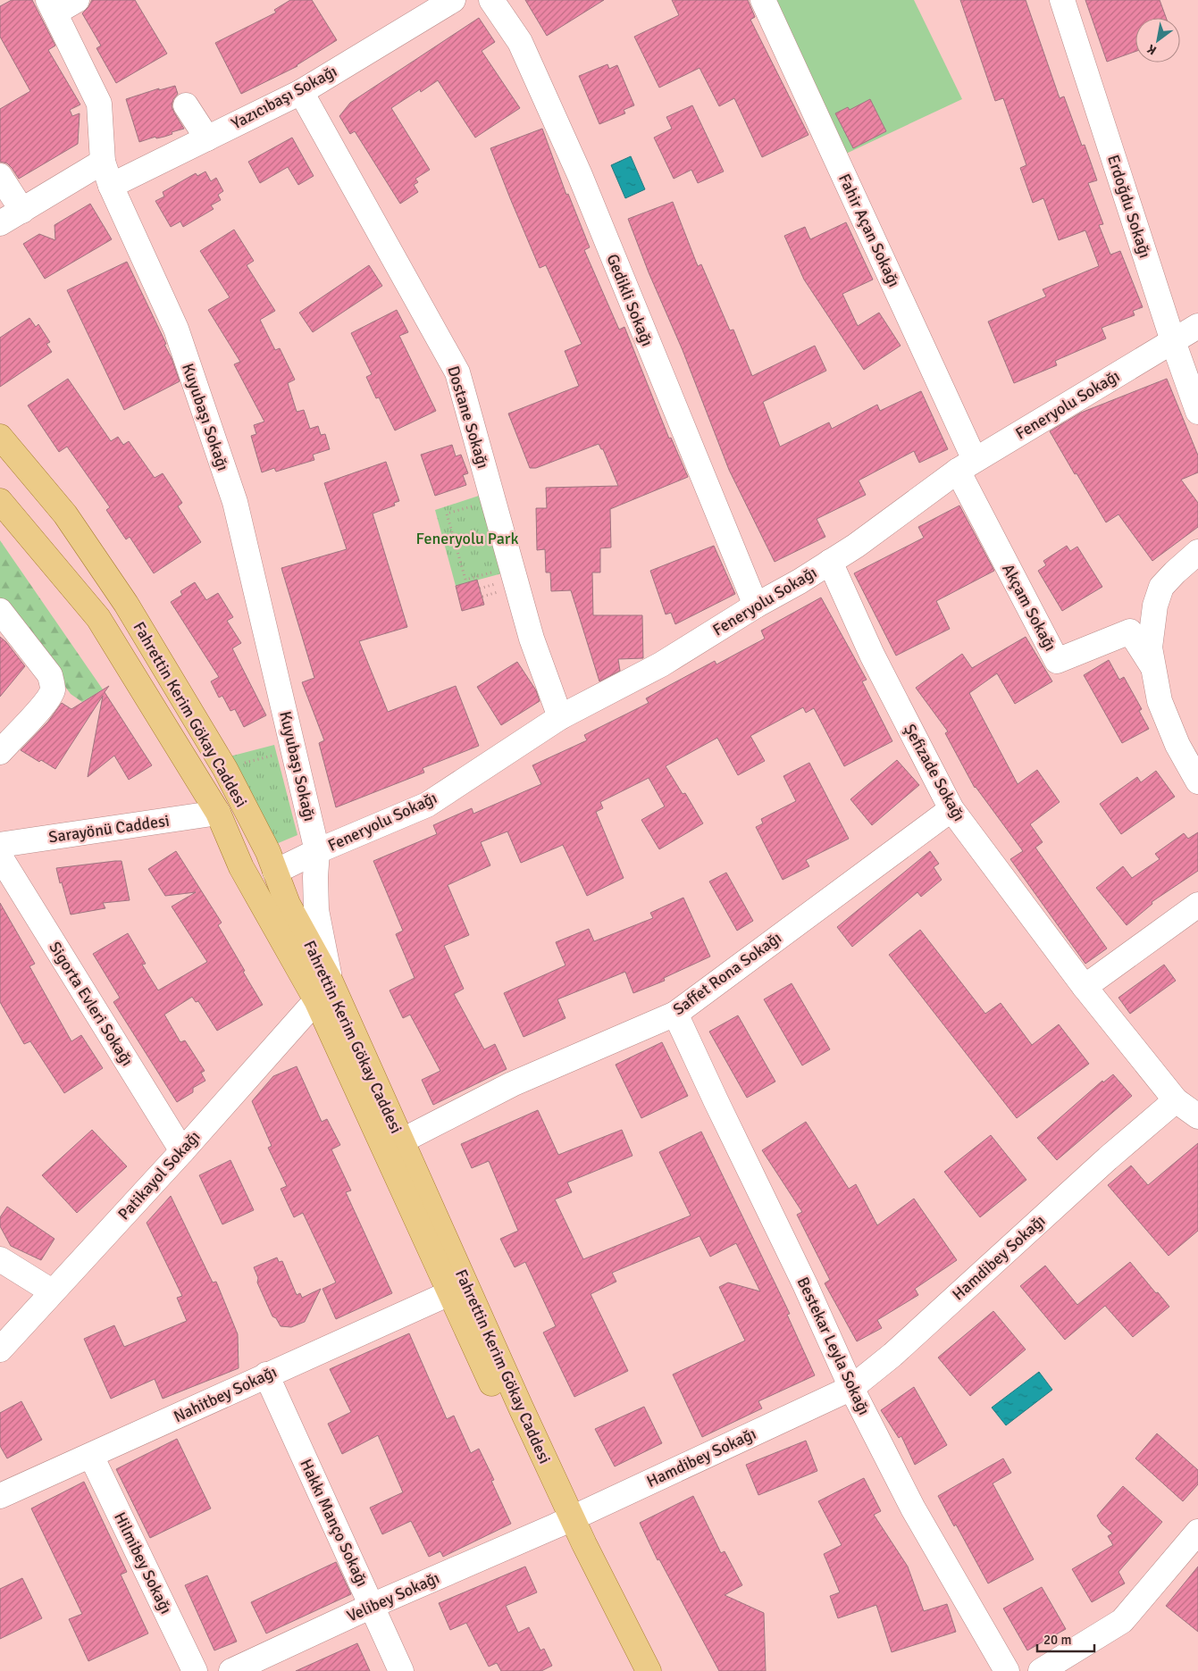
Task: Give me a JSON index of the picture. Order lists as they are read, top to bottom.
{
  "streets": {
    "main road": ["Fahrettin Kerim Gökay Caddesi"],
    "street": [
      "Yazıcıbaşı Sokağı",
      "Erdoğdu Sokağı",
      "Fahir Açan Sokağı",
      "Gedikli Sokağı",
      "Feneryolu Sokağı",
      "Kuyubaşı Sokağı",
      "Dostane Sokağı",
      "Akçam Sokağı",
      "Şefizade Sokağı",
      "Sarayönü Caddesi",
      "Saffet Rona Sokağı",
      "Sigorta Evleri Sokağı",
      "Patikayol Sokağı",
      "Hamdibey Sokağı",
      "Bestekar Leyla Sokağı",
      "Nahitbey Sokağı",
      "Hakkı Manço Sokağı",
      "Hilmibey Sokağı",
      "Velibey Sokağı"
    ]
  },
  "crossings": [
    ["Yazıcıbaşı Sokağı", "Kuyubaşı Sokağı"],
    ["Yazıcıbaşı Sokağı", "Dostane Sokağı"],
    ["Erdoğdu Sokağı", "Feneryolu Sokağı"],
    ["Fahir Açan Sokağı", "Feneryolu Sokağı"],
    ["Fahir Açan Sokağı", "Akçam Sokağı"],
    ["Gedikli Sokağı", "Feneryolu Sokağı"],
    ["Feneryolu Sokağı", "Kuyubaşı Sokağı"],
    ["Feneryolu Sokağı", "Dostane Sokağı"],
    ["Feneryolu Sokağı", "Akçam Sokağı"],
    ["Feneryolu Sokağı", "Fahrettin Kerim Gökay Caddesi"],
    ["Feneryolu Sokağı", "Şefizade Sokağı"],
    ["Kuyubaşı Sokağı", "Fahrettin Kerim Gökay Caddesi"],
    ["Kuyubaşı Sokağı", "Patikayol Sokağı"],
    ["Fahrettin Kerim Gökay Caddesi", "Sarayönü Caddesi"],
    ["Fahrettin Kerim Gökay Caddesi", "Saffet Rona Sokağı"],
    ["Fahrettin Kerim Gökay Caddesi", "Patikayol Sokağı"],
    ["Fahrettin Kerim Gökay Caddesi", "Hamdibey Sokağı"],
    ["Fahrettin Kerim Gökay Caddesi", "Nahitbey Sokağı"],
    ["Fahrettin Kerim Gökay Caddesi", "Velibey Sokağı"],
    ["Şefizade Sokağı", "Saffet Rona Sokağı"],
    ["Saffet Rona Sokağı", "Bestekar Leyla Sokağı"],
    ["Sigorta Evleri Sokağı", "Patikayol Sokağı"],
    ["Hamdibey Sokağı", "Bestekar Leyla Sokağı"],
    ["Hamdibey Sokağı", "Velibey Sokağı"],
    ["Nahitbey Sokağı", "Hakkı Manço Sokağı"],
    ["Nahitbey Sokağı", "Hilmibey Sokağı"],
    ["Hakkı Manço Sokağı", "Velibey Sokağı"]
  ],
  "parks": ["Feneryolu Park"],
  "scale_bar": "20 m",
  "north": "bottom left"
}
